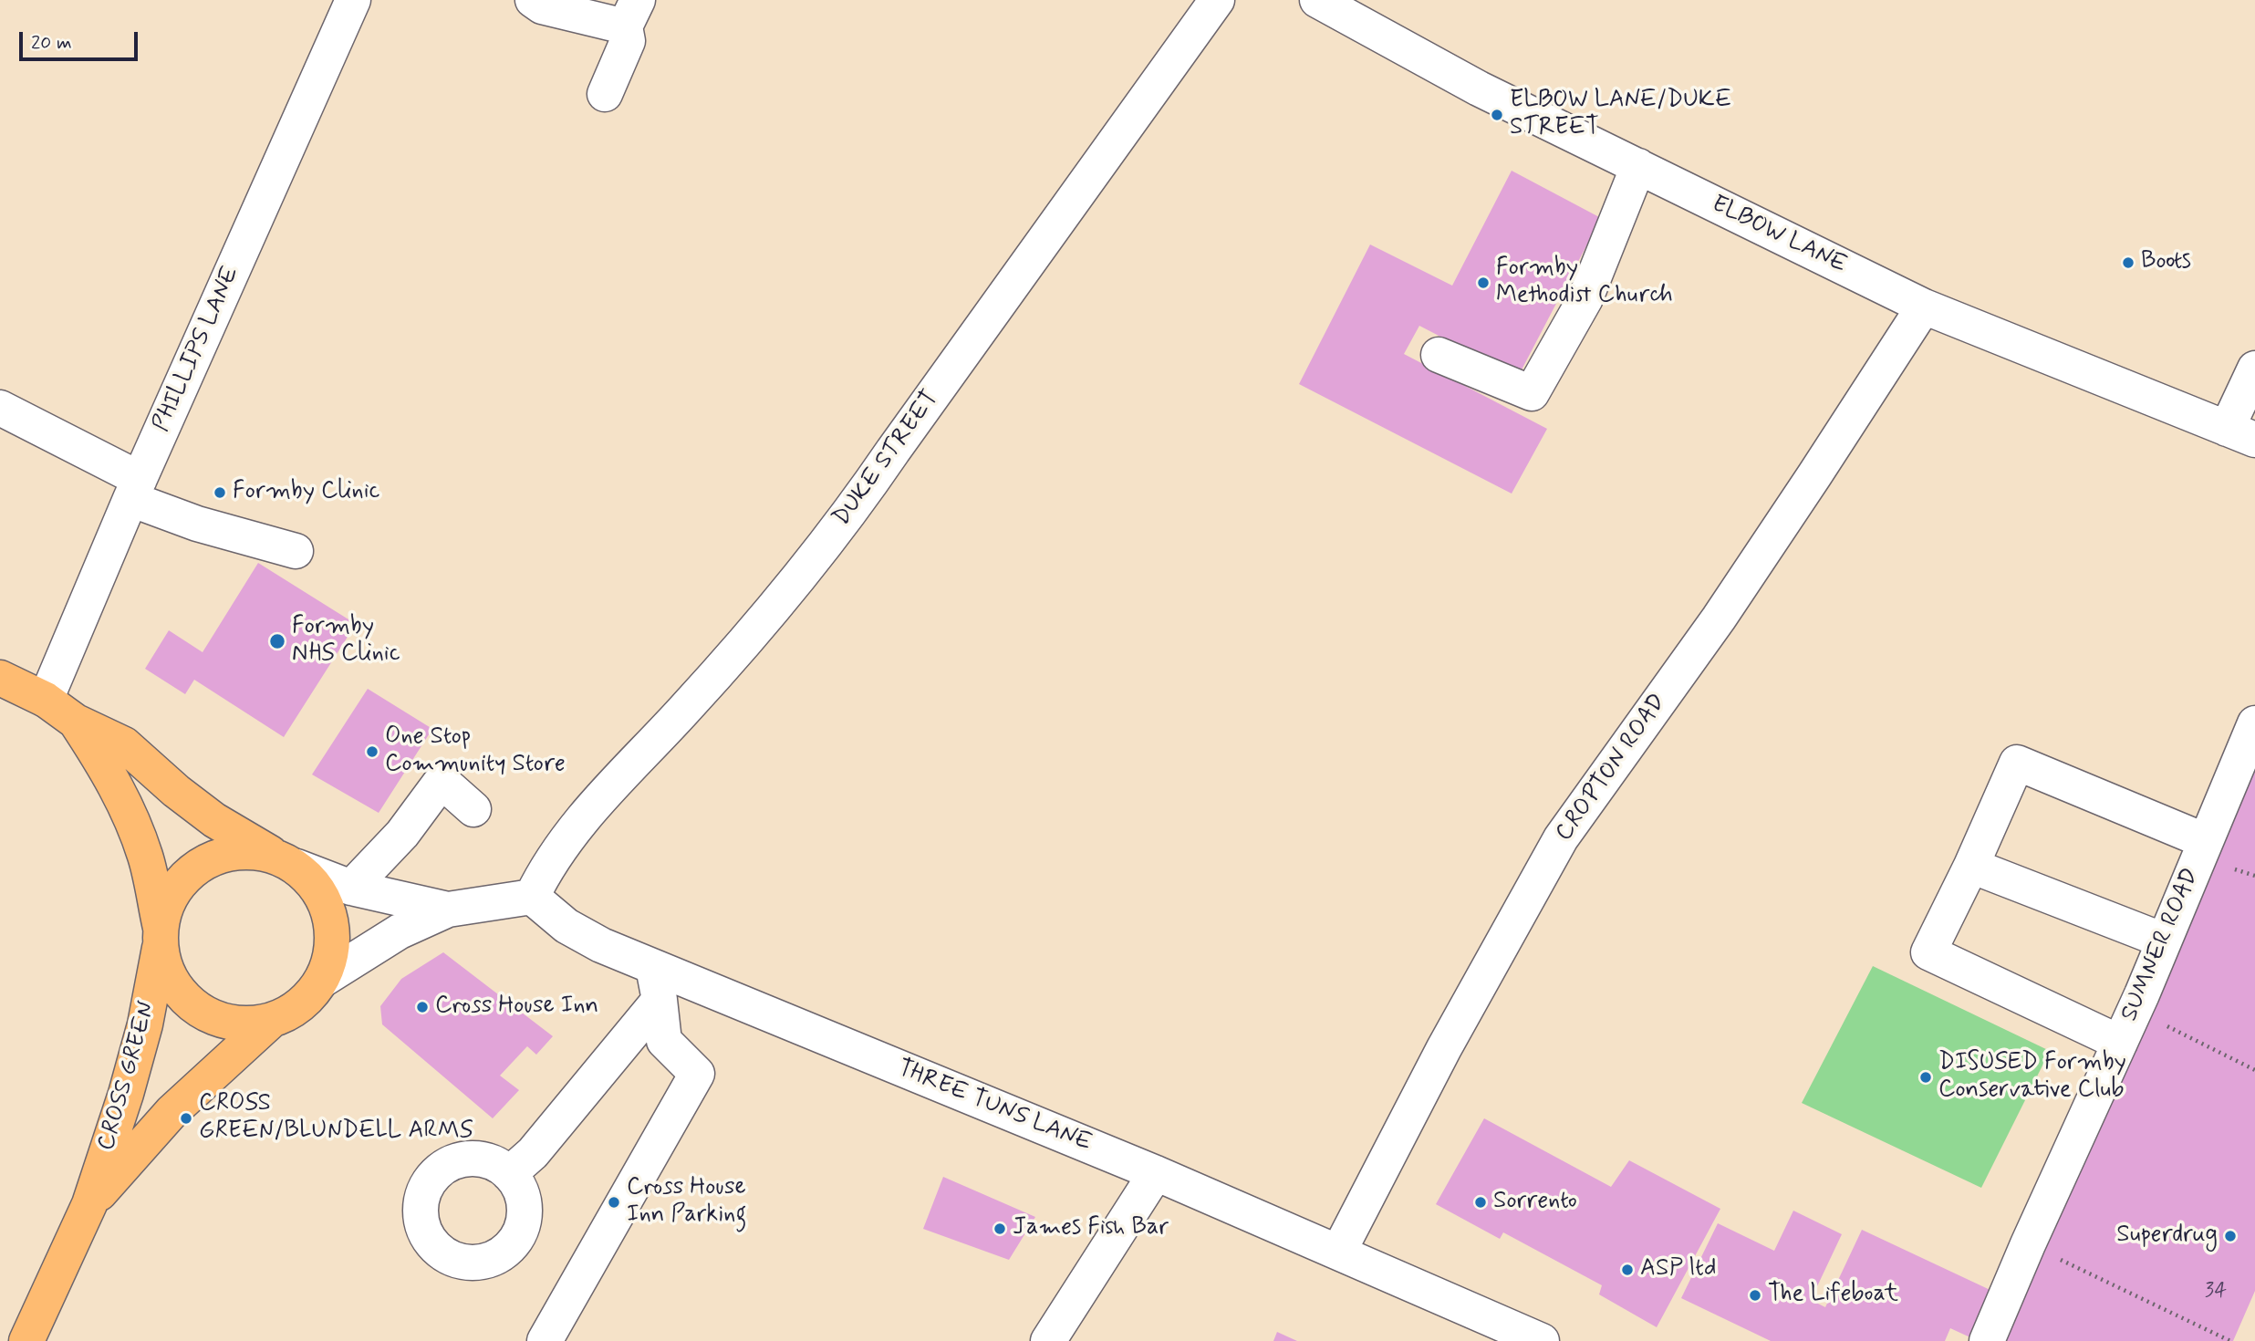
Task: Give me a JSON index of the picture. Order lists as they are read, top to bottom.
{
  "streets": {
    "main road": ["CROSS GREEN"],
    "street": [
      "ELBOW LANE",
      "PHILLIPS LANE",
      "DUKE STREET",
      "CROPTON ROAD",
      "SUMNER ROAD",
      "THREE TUNS LANE"
    ]
  },
  "crossings": [
    ["ELBOW LANE", "CROPTON ROAD"],
    ["DUKE STREET", "THREE TUNS LANE"],
    ["CROPTON ROAD", "THREE TUNS LANE"]
  ],
  "places": [
    "ELBOW LANE/DUKE STREET",
    "Boots",
    "Formby Methodist Church",
    "Formby Clinic",
    "Formby NHS Clinic",
    "One Stop Community Store",
    "Cross House Inn",
    "DISUSED Formby Conservative Club",
    "CROSS GREEN/BLUNDELL ARMS",
    "Cross House Inn Parking",
    "Sorrento",
    "James Fish Bar",
    "Superdrug",
    "ASP ltd",
    "The Lifeboat"
  ],
  "house_numbers": ["34"],
  "scale_bar": "20 m"
}
